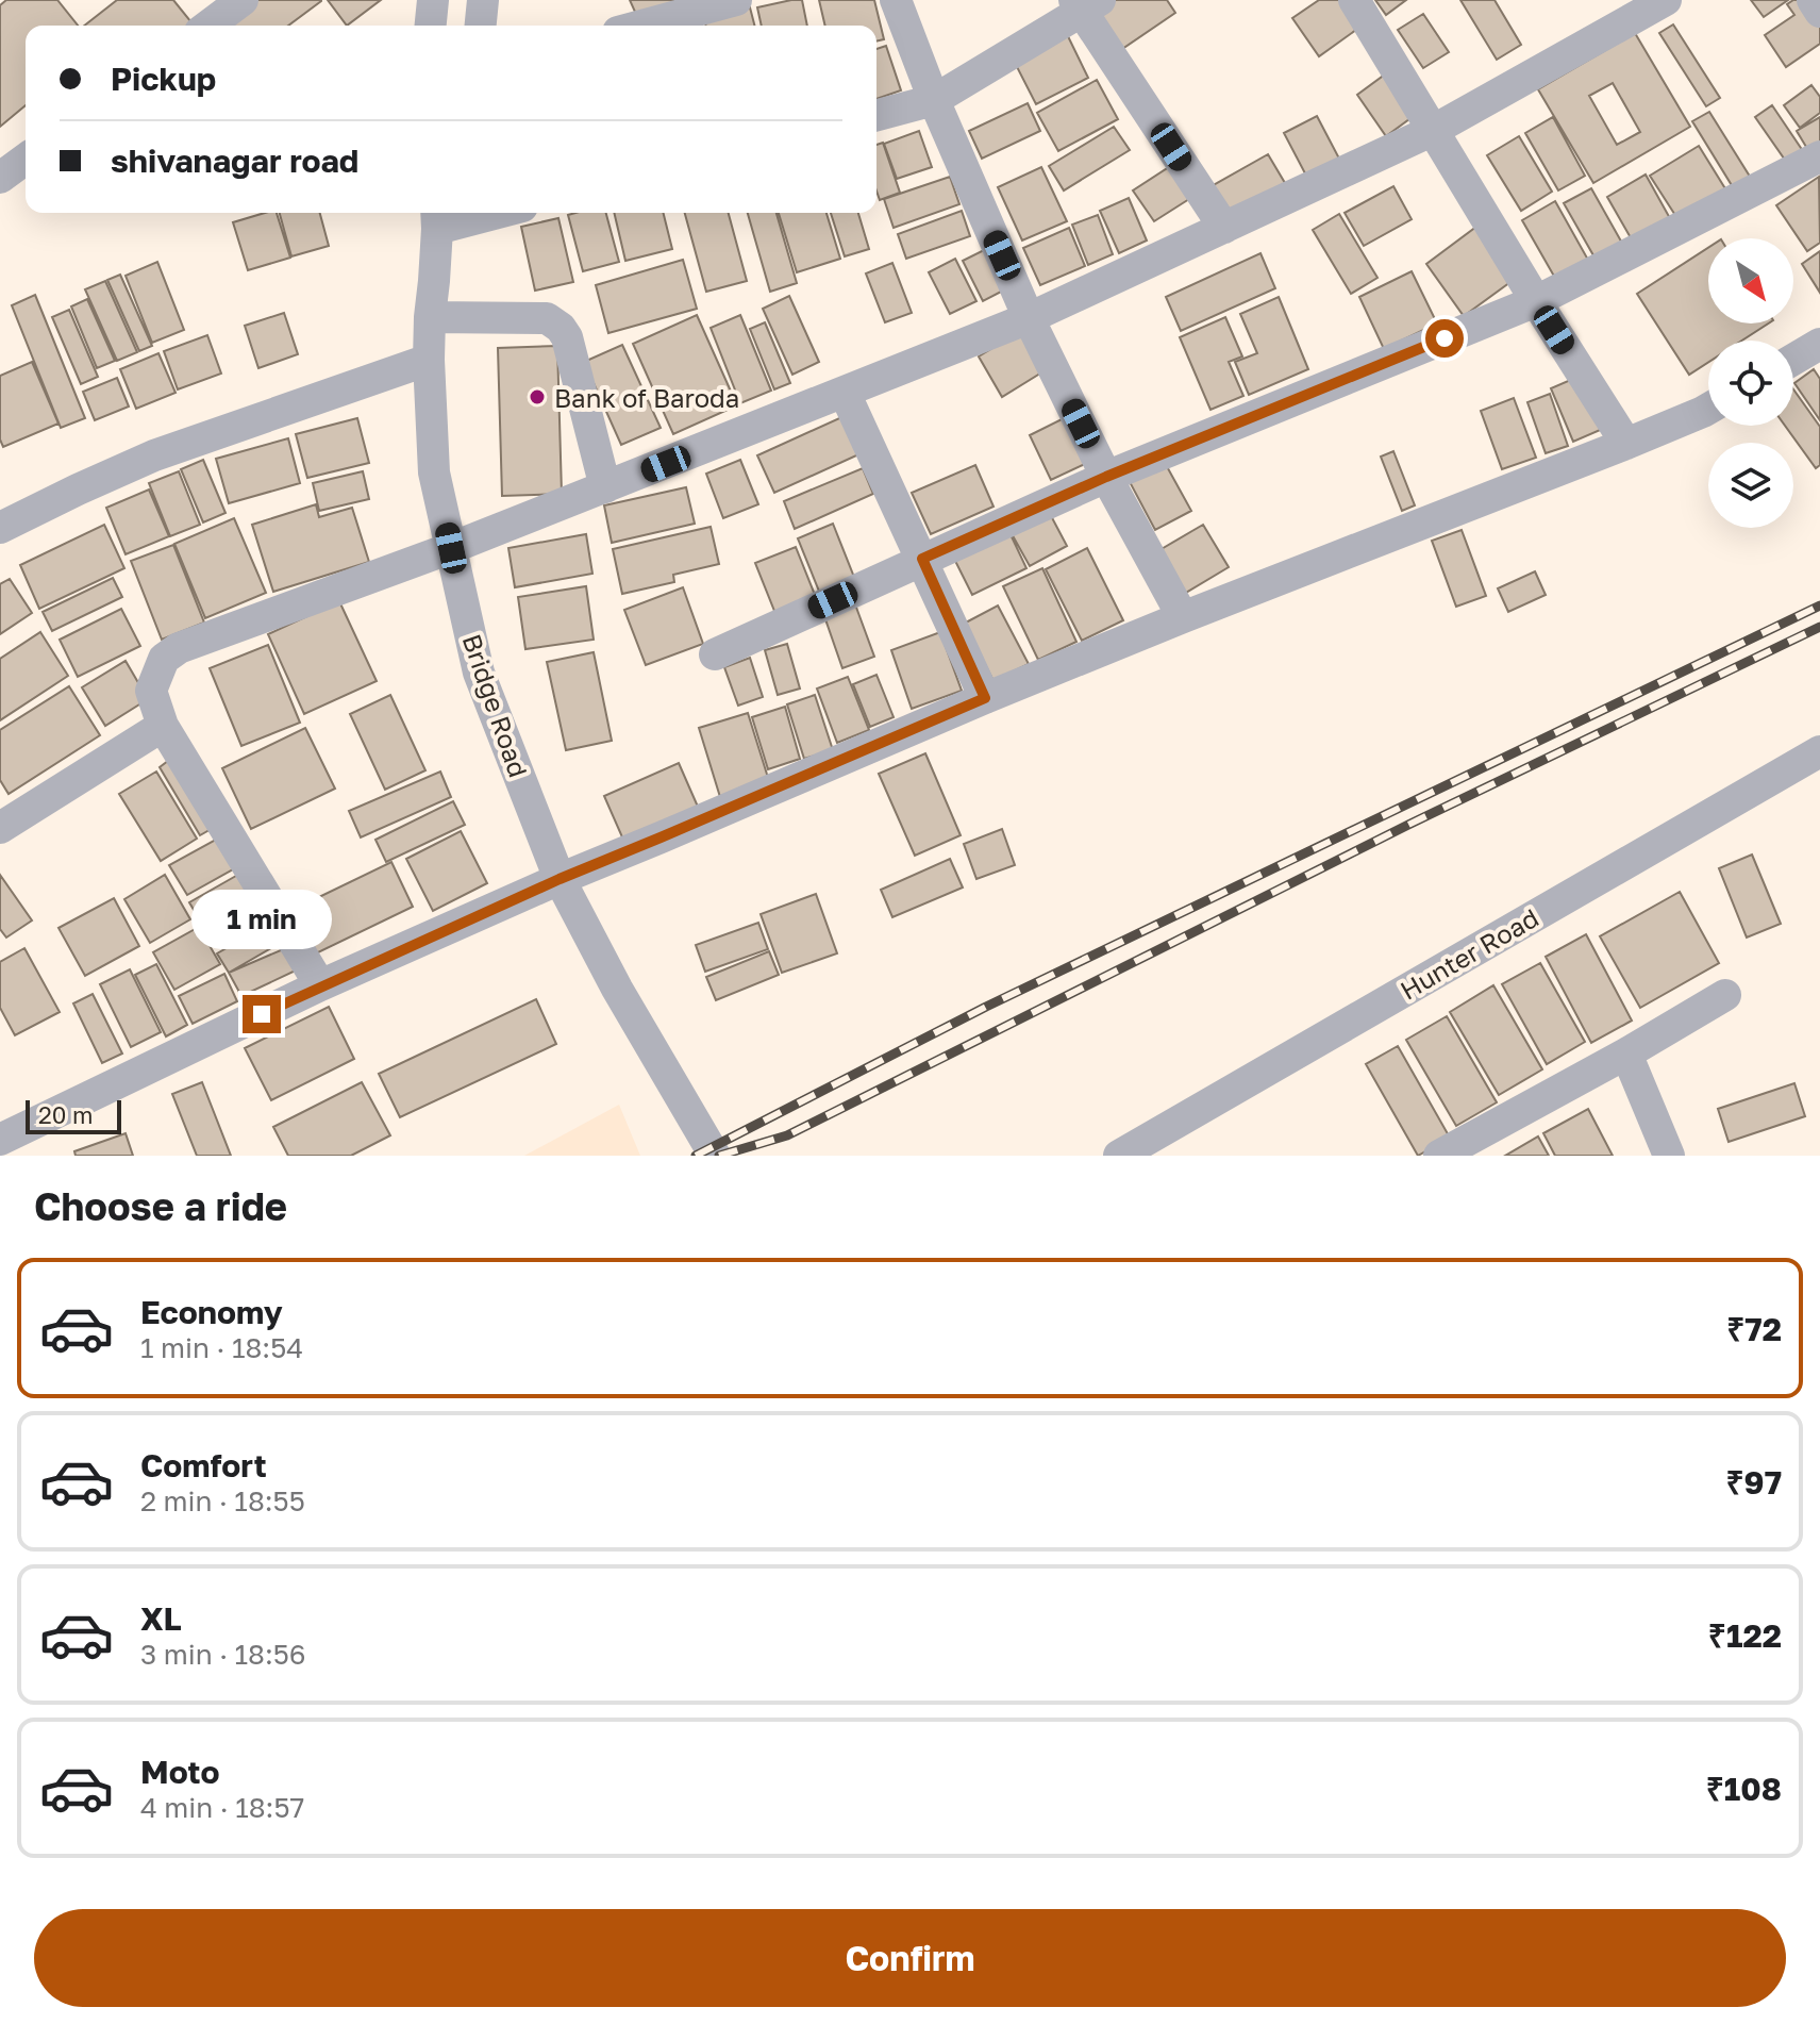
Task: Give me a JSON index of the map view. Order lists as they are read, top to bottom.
{
  "streets": {
    "street": ["Bridge Road", "Hunter Road"]
  },
  "places": ["Bank of Baroda"],
  "scale_bar": "20 m",
  "north": "bottom right",
  "page": {
    "banner": ["Pickup", "shivanagar road"],
    "bubble": "1 min",
    "scale": "20 m",
    "heading": "Choose a ride",
    "list": [
      {
        "name": "Economy",
        "note": "1 min · 18:54",
        "value": "₹72"
      },
      {
        "name": "Comfort",
        "note": "2 min · 18:55",
        "value": "₹97"
      },
      {
        "name": "XL",
        "note": "3 min · 18:56",
        "value": "₹122"
      },
      {
        "name": "Moto",
        "note": "4 min · 18:57",
        "value": "₹108"
      }
    ],
    "buttons": "Confirm"
  }
}
